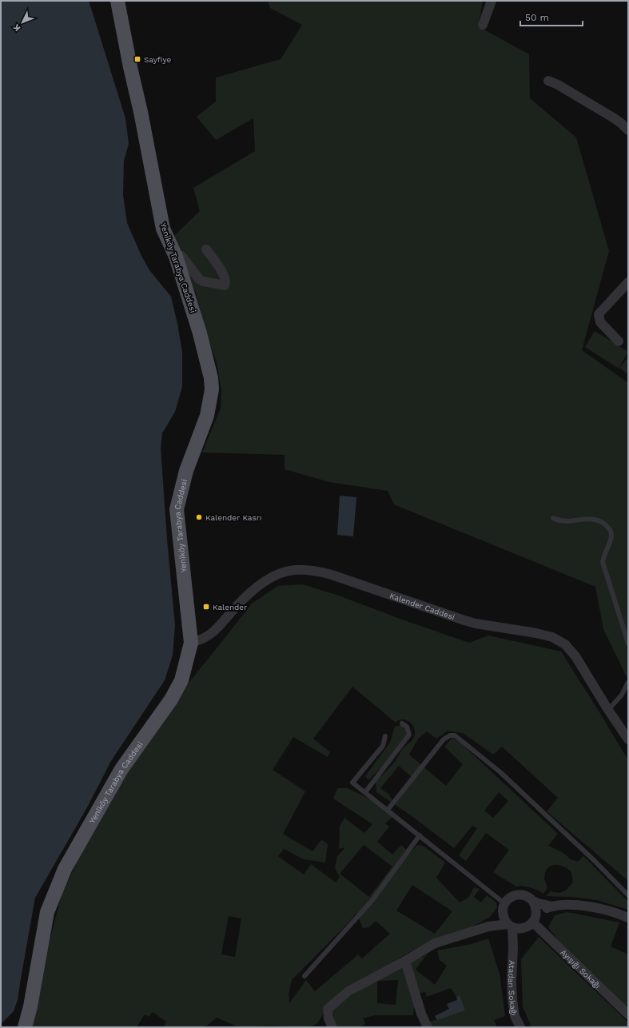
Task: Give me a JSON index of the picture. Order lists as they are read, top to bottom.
{
  "streets": {
    "main road": ["Yeniköy Tarabya Caddesi"],
    "street": ["Kalender Caddesi", "Ayışığı Sokağı", "Atadan Sokağı"]
  },
  "crossings": [
    ["Yeniköy Tarabya Caddesi", "Kalender Caddesi"],
    ["Ayışığı Sokağı", "Atadan Sokağı"]
  ],
  "places": {
    "transit": ["Sayfiye", "Kalender"],
    "other": ["Kalender Kasrı"]
  },
  "scale_bar": "50 m",
  "north": "bottom left"
}
